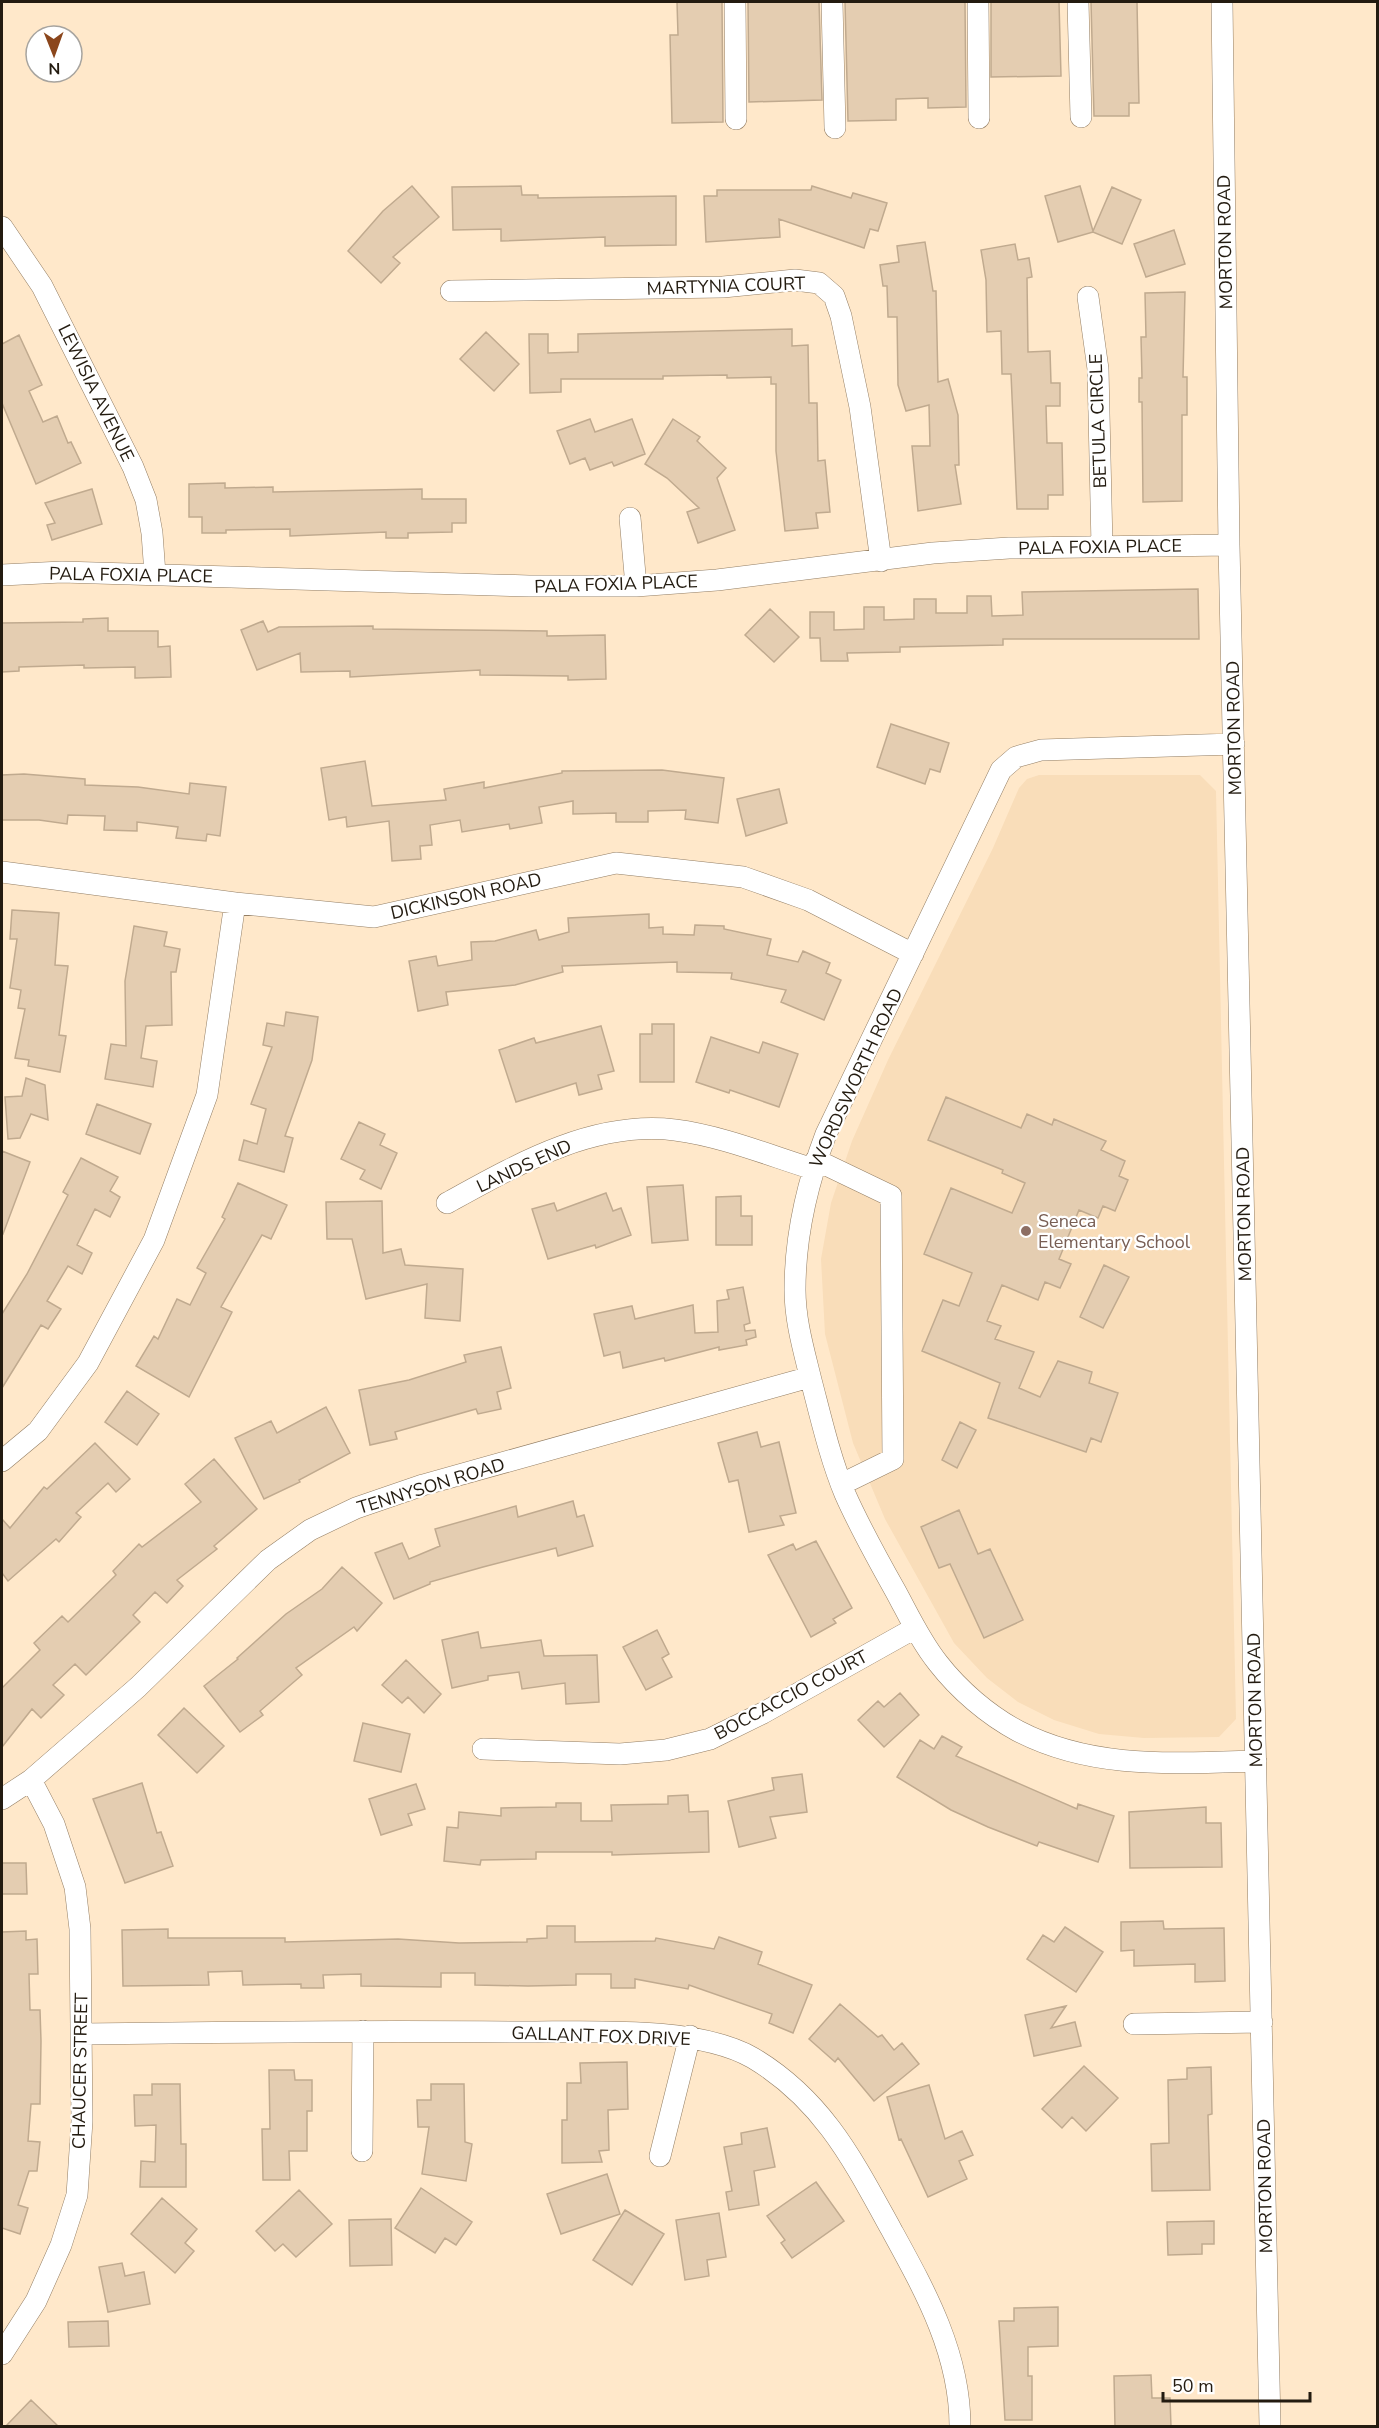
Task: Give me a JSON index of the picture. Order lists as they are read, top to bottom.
{
  "streets": {
    "street": [
      "MORTON ROAD",
      "MARTYNIA COURT",
      "LEWISIA AVENUE",
      "BETULA CIRCLE",
      "PALA FOXIA PLACE",
      "DICKINSON ROAD",
      "WORDSWORTH ROAD",
      "LANDS END",
      "TENNYSON ROAD",
      "BOCCACCIO COURT",
      "GALLANT FOX DRIVE",
      "CHAUCER STREET"
    ]
  },
  "crossings": [
    ["MORTON ROAD", "PALA FOXIA PLACE"],
    ["MORTON ROAD", "WORDSWORTH ROAD"],
    ["MARTYNIA COURT", "PALA FOXIA PLACE"],
    ["LEWISIA AVENUE", "PALA FOXIA PLACE"],
    ["BETULA CIRCLE", "PALA FOXIA PLACE"],
    ["DICKINSON ROAD", "WORDSWORTH ROAD"],
    ["WORDSWORTH ROAD", "LANDS END"],
    ["WORDSWORTH ROAD", "TENNYSON ROAD"],
    ["WORDSWORTH ROAD", "BOCCACCIO COURT"],
    ["TENNYSON ROAD", "CHAUCER STREET"],
    ["GALLANT FOX DRIVE", "CHAUCER STREET"]
  ],
  "places": ["Seneca Elementary School"],
  "scale_bar": "50 m",
  "north": "bottom"
}
